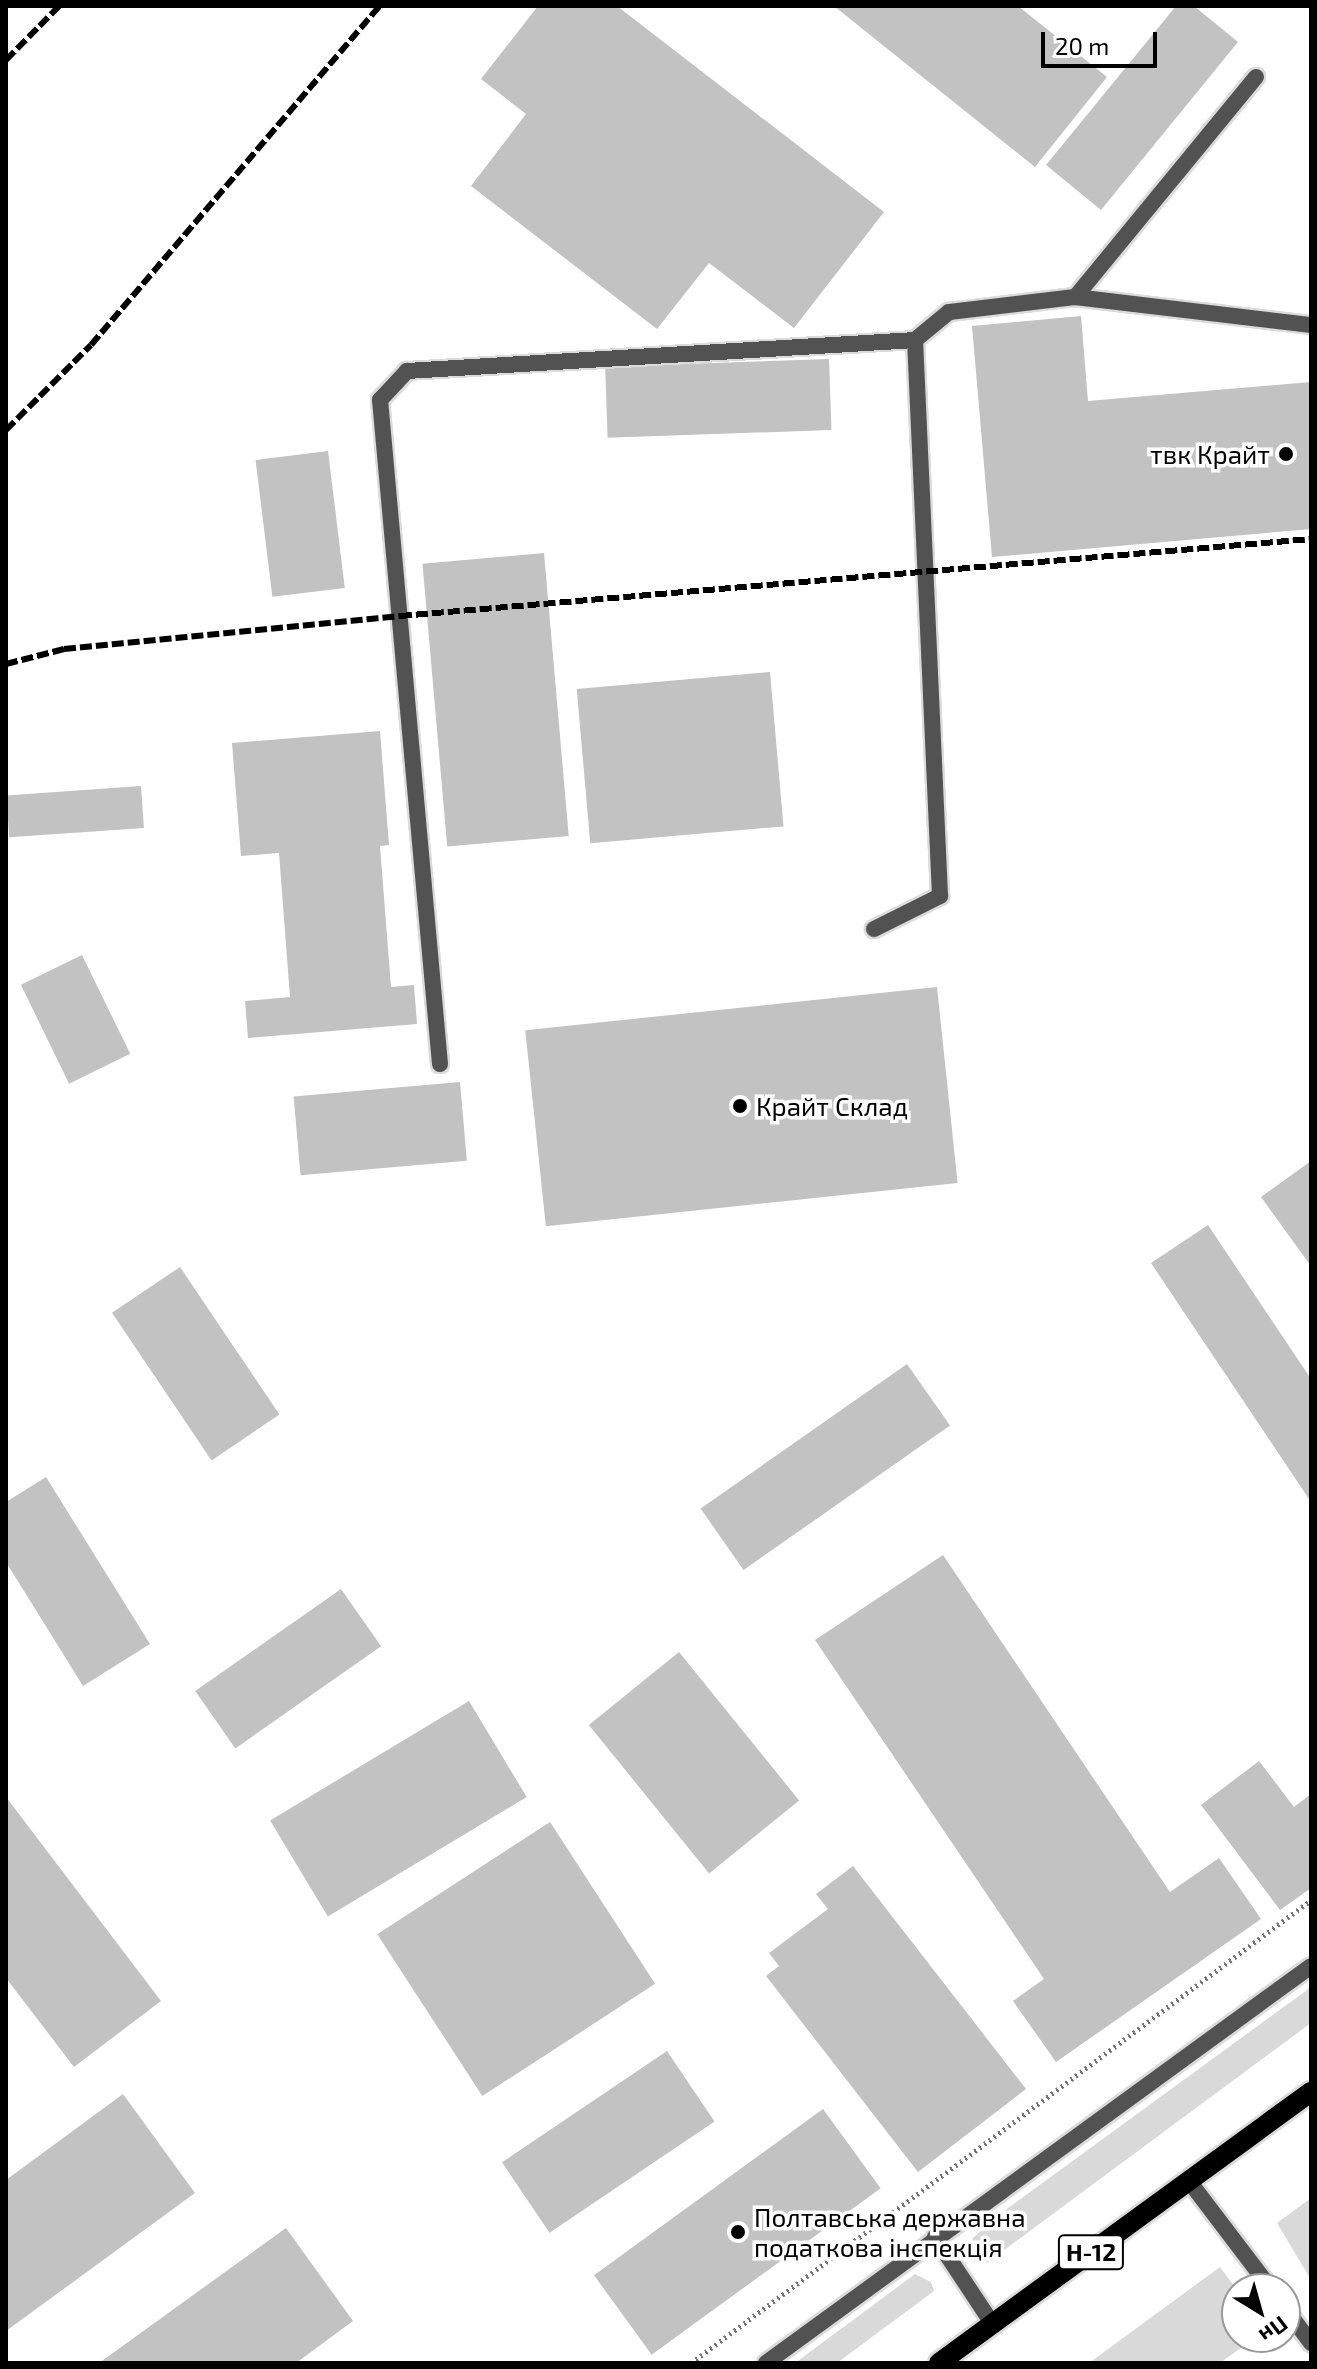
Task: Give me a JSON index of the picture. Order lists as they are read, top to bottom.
{
  "streets": {
    "main road": ["Н-12"]
  },
  "places": ["твк Крайт", "Крайт Склад", "Полтавська державна податкова інспекція"],
  "scale_bar": "20 m",
  "north": "bottom right"
}
